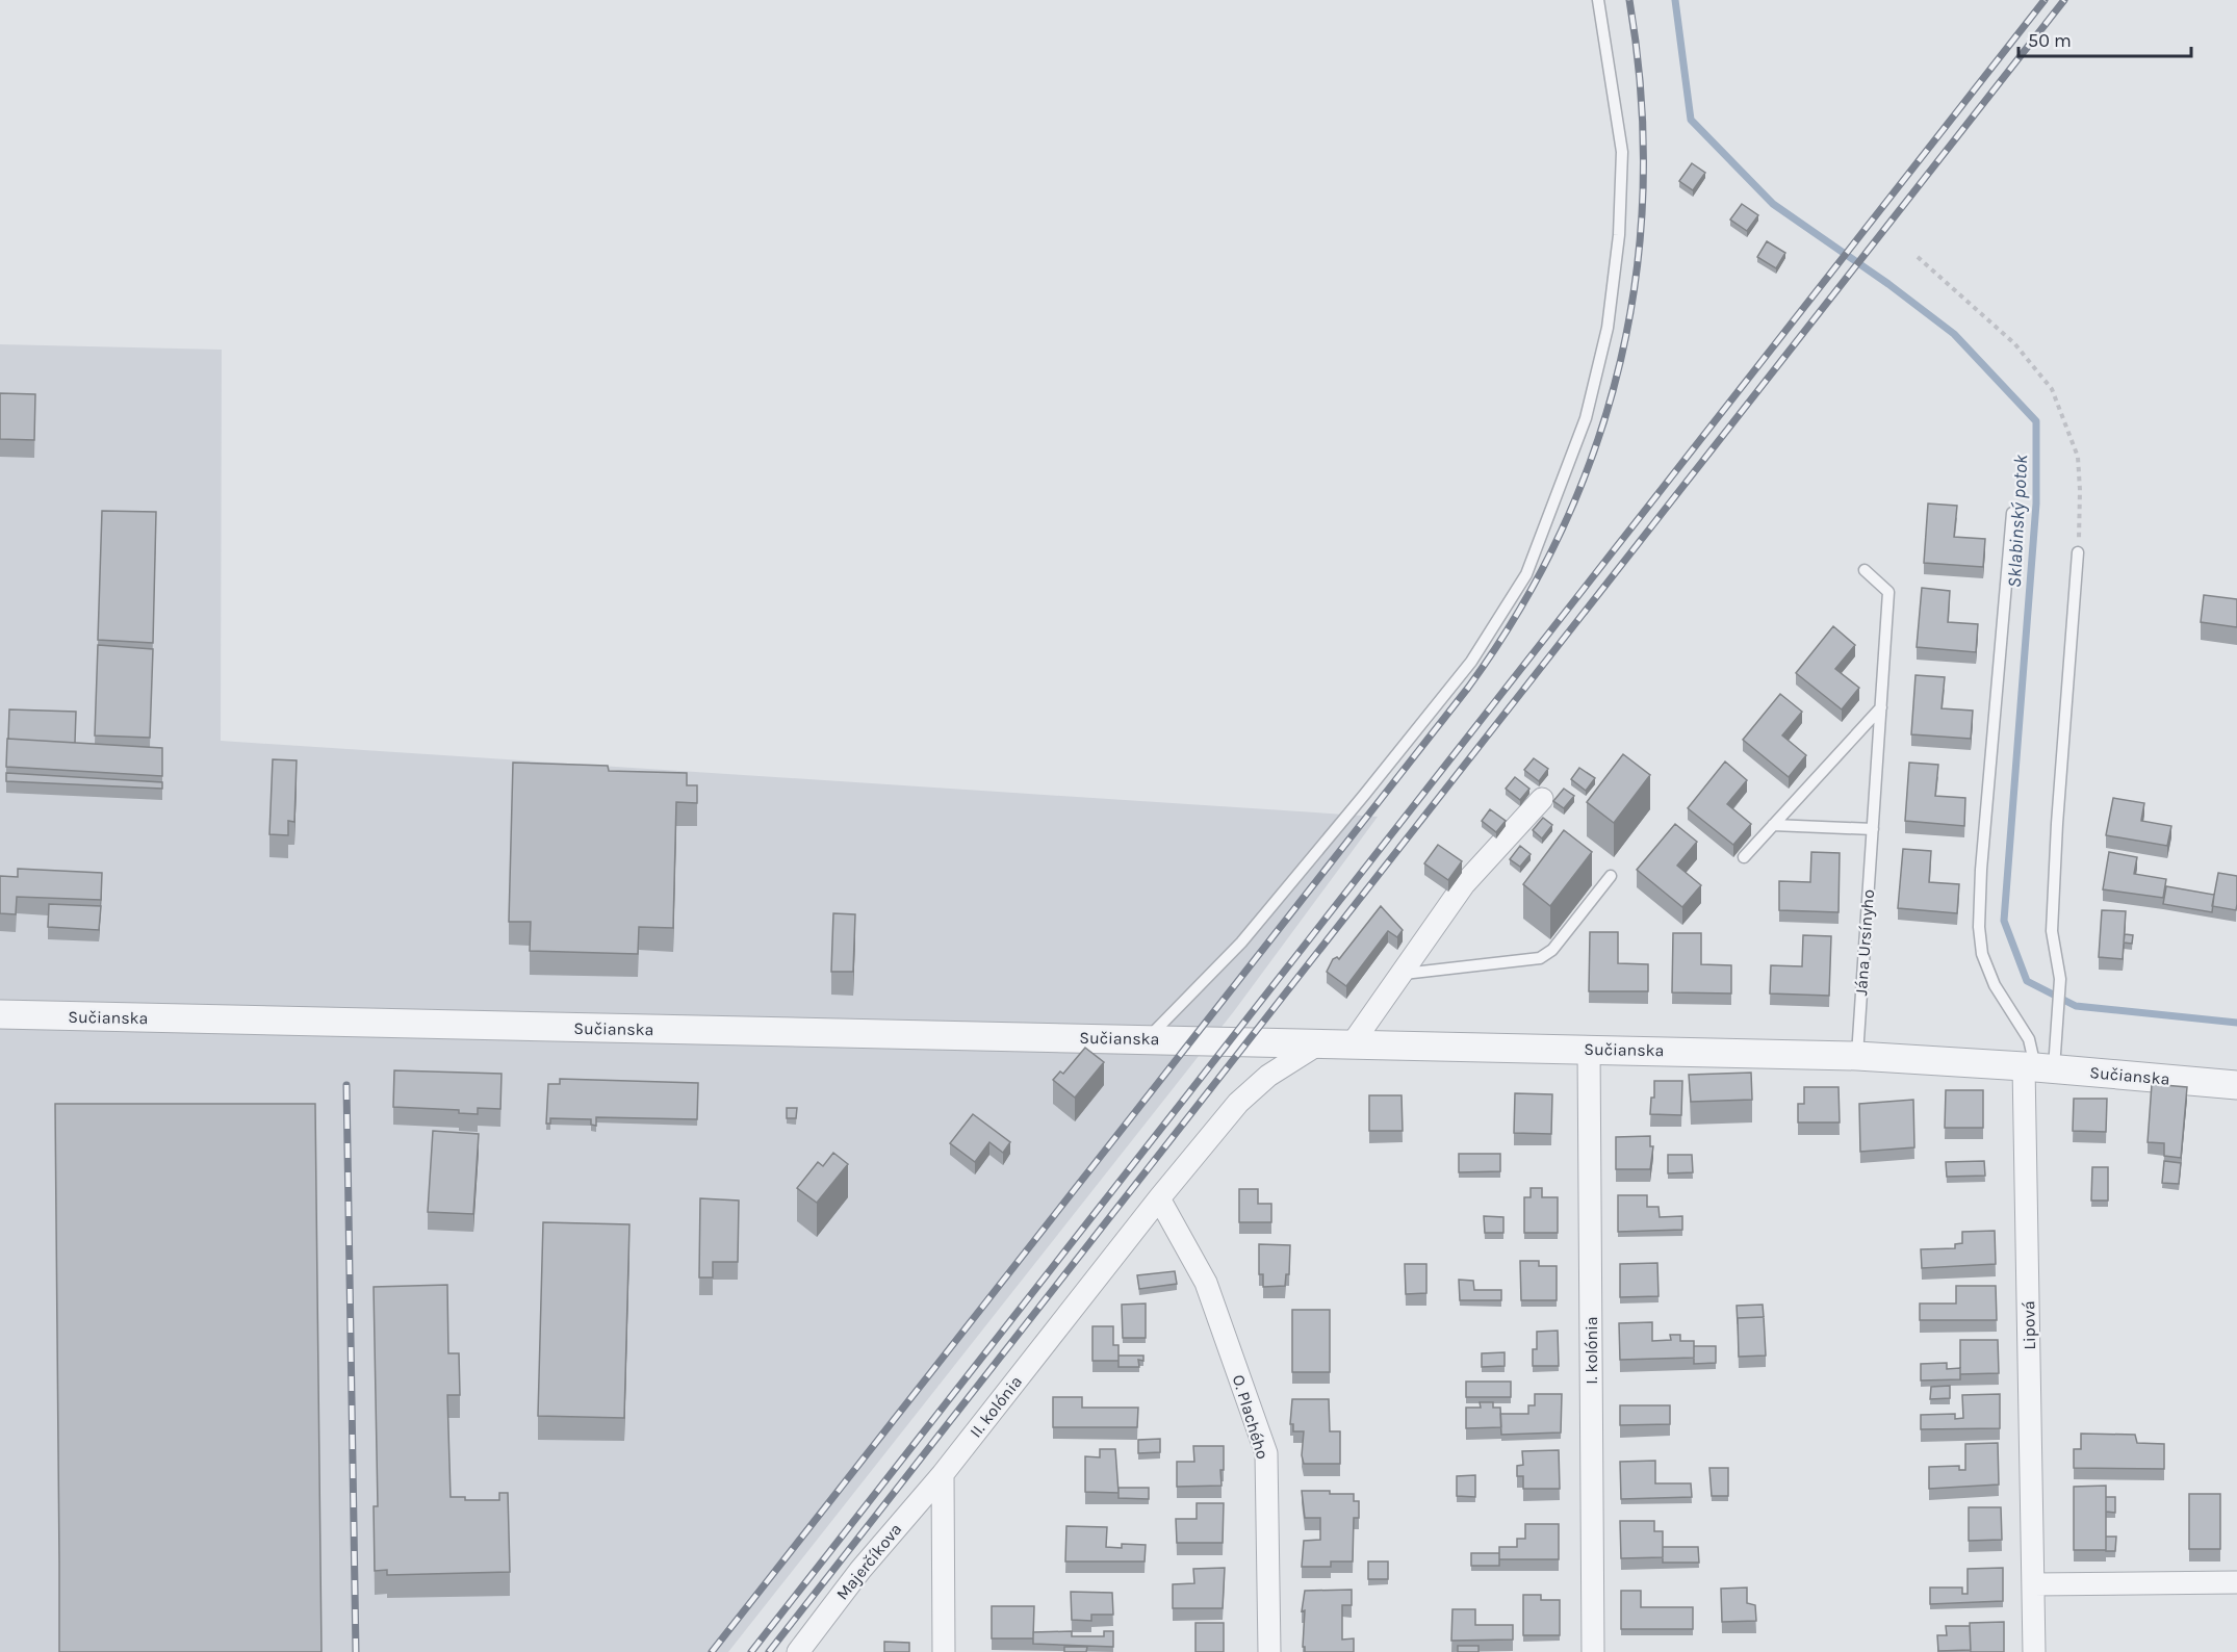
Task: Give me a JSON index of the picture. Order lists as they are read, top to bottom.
{
  "streets": {
    "street": [
      "Sučianska",
      "Lipová",
      "I. kolónia",
      "II. kolónia",
      "O. Plachého",
      "Majerčíkova"
    ],
    "lane": ["Jána Ursínyho"]
  },
  "crossings": [
    ["Jána Ursínyho", "Sučianska"],
    ["Sučianska", "Lipová"],
    ["Sučianska", "I. kolónia"],
    ["Sučianska", "II. kolónia"],
    ["II. kolónia", "O. Plachého"],
    ["II. kolónia", "Majerčíkova"]
  ],
  "water": ["Sklabinský potok"],
  "scale_bar": "50 m"
}
